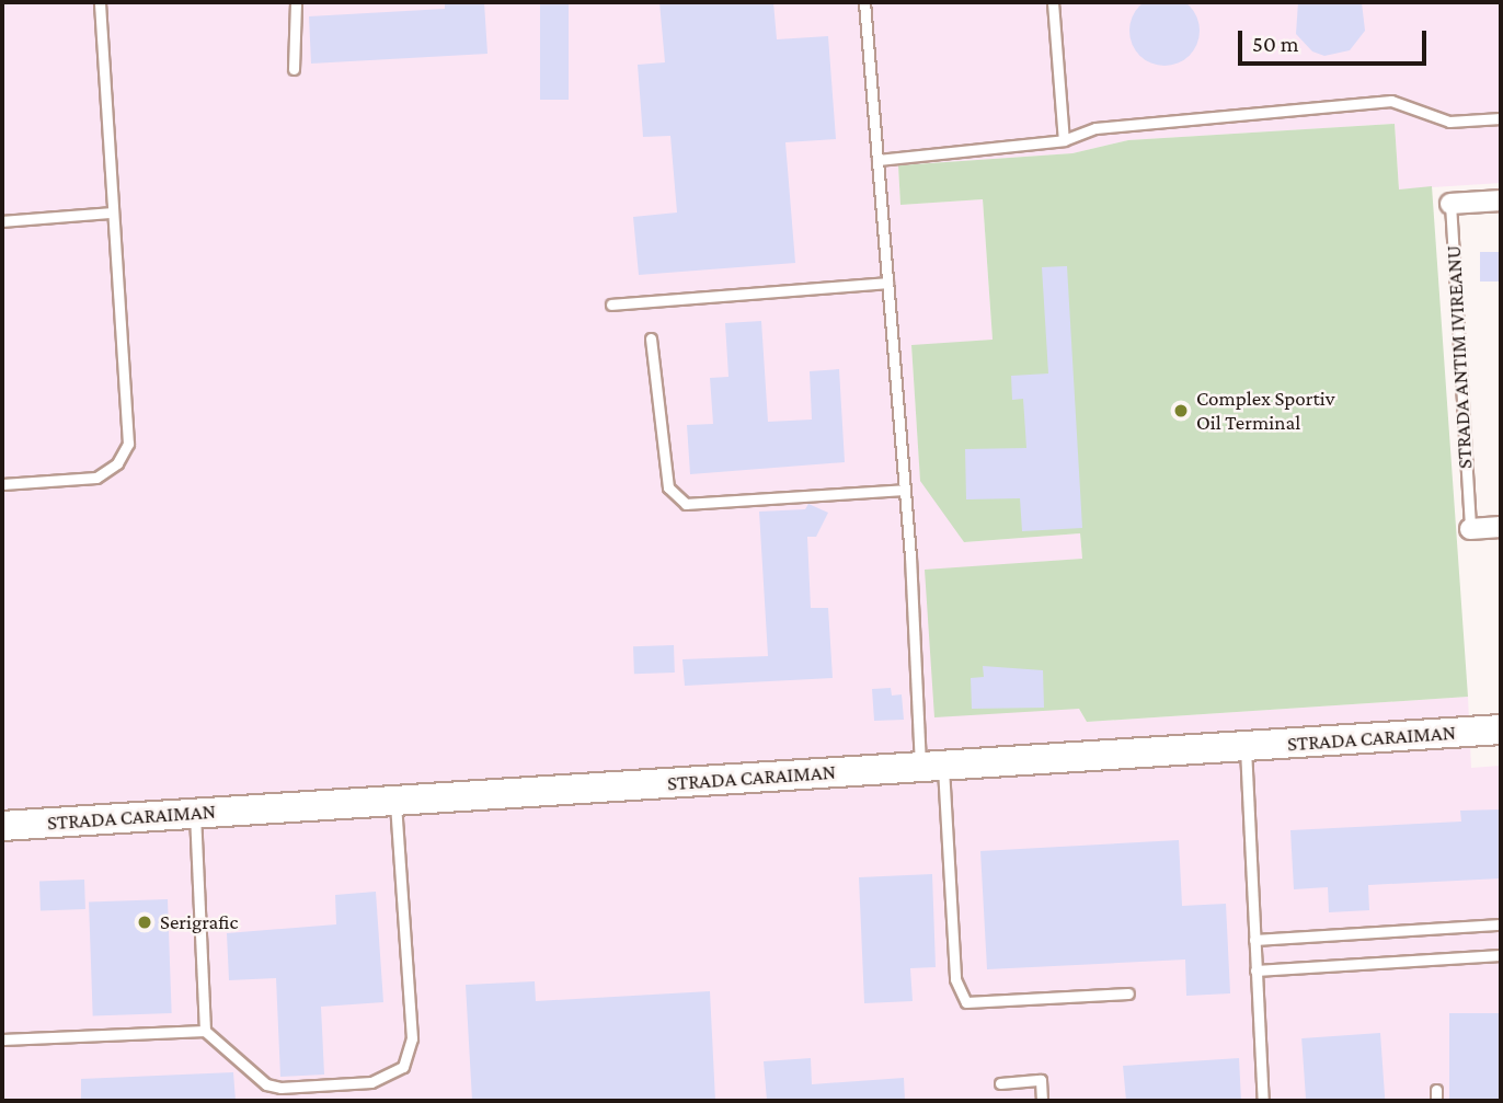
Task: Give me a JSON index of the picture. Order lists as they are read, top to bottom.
{
  "streets": {
    "street": ["STRADA ANTIM IVIREANU", "STRADA CARAIMAN"]
  },
  "places": ["Complex Sportiv Oil Terminal", "Serigrafic"],
  "scale_bar": "50 m"
}
